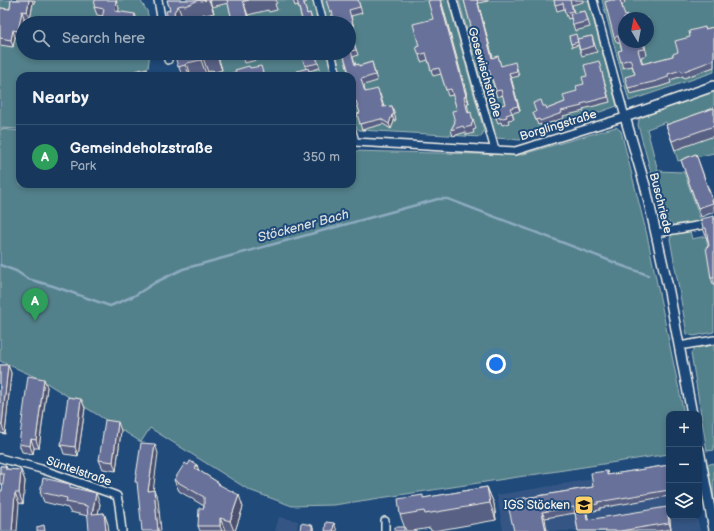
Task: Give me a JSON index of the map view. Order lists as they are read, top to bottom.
{
  "streets": {
    "street": [
      "Gosewischstraße",
      "Borglingstraße",
      "Buschriede",
      "Süntelstraße"
    ]
  },
  "crossings": [
    ["Gosewischstraße", "Borglingstraße"],
    ["Borglingstraße", "Buschriede"]
  ],
  "water": ["Stöckener Bach"],
  "places": {
    "school or university": ["IGS Stöcken"]
  },
  "north": "top",
  "page": {
    "search": "Search here",
    "heading": "Nearby",
    "list": [
      {
        "mark": "A",
        "name": "Gemeindeholzstraße",
        "note": "Park",
        "value": "350 m"
      }
    ],
    "pins": "A",
    "map_buttons": ["+", "−"]
  }
}
